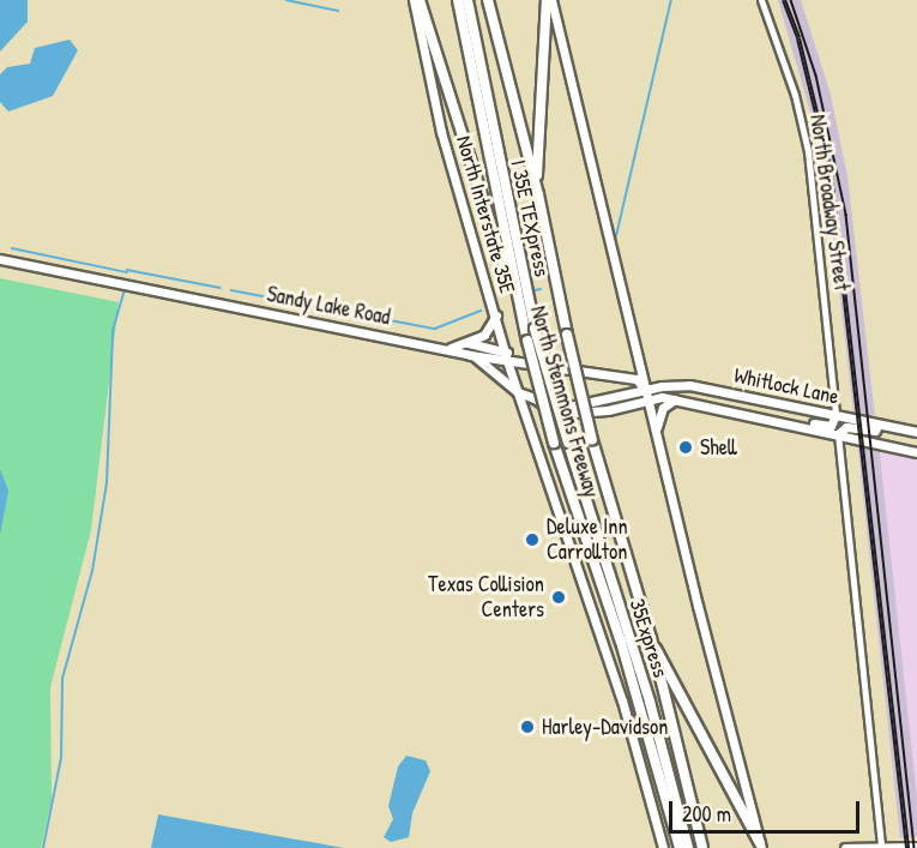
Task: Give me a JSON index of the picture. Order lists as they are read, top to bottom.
{
  "streets": {
    "highway": ["I 35E TEXpress", "North Stemmons Freeway", "35Express"],
    "main road": ["North Interstate 35E", "Sandy Lake Road", "Whitlock Lane"],
    "street": ["North Broadway Street"]
  },
  "crossings": [
    ["North Broadway Street", "Whitlock Lane"],
    ["North Interstate 35E", "Sandy Lake Road"],
    ["I 35E TEXpress", "35Express"],
    ["Sandy Lake Road", "Whitlock Lane"]
  ],
  "places": [
    "Shell",
    "Deluxe Inn Carrollton",
    "Texas Collision Centers",
    "Harley-Davidson"
  ],
  "scale_bar": "200 m"
}
